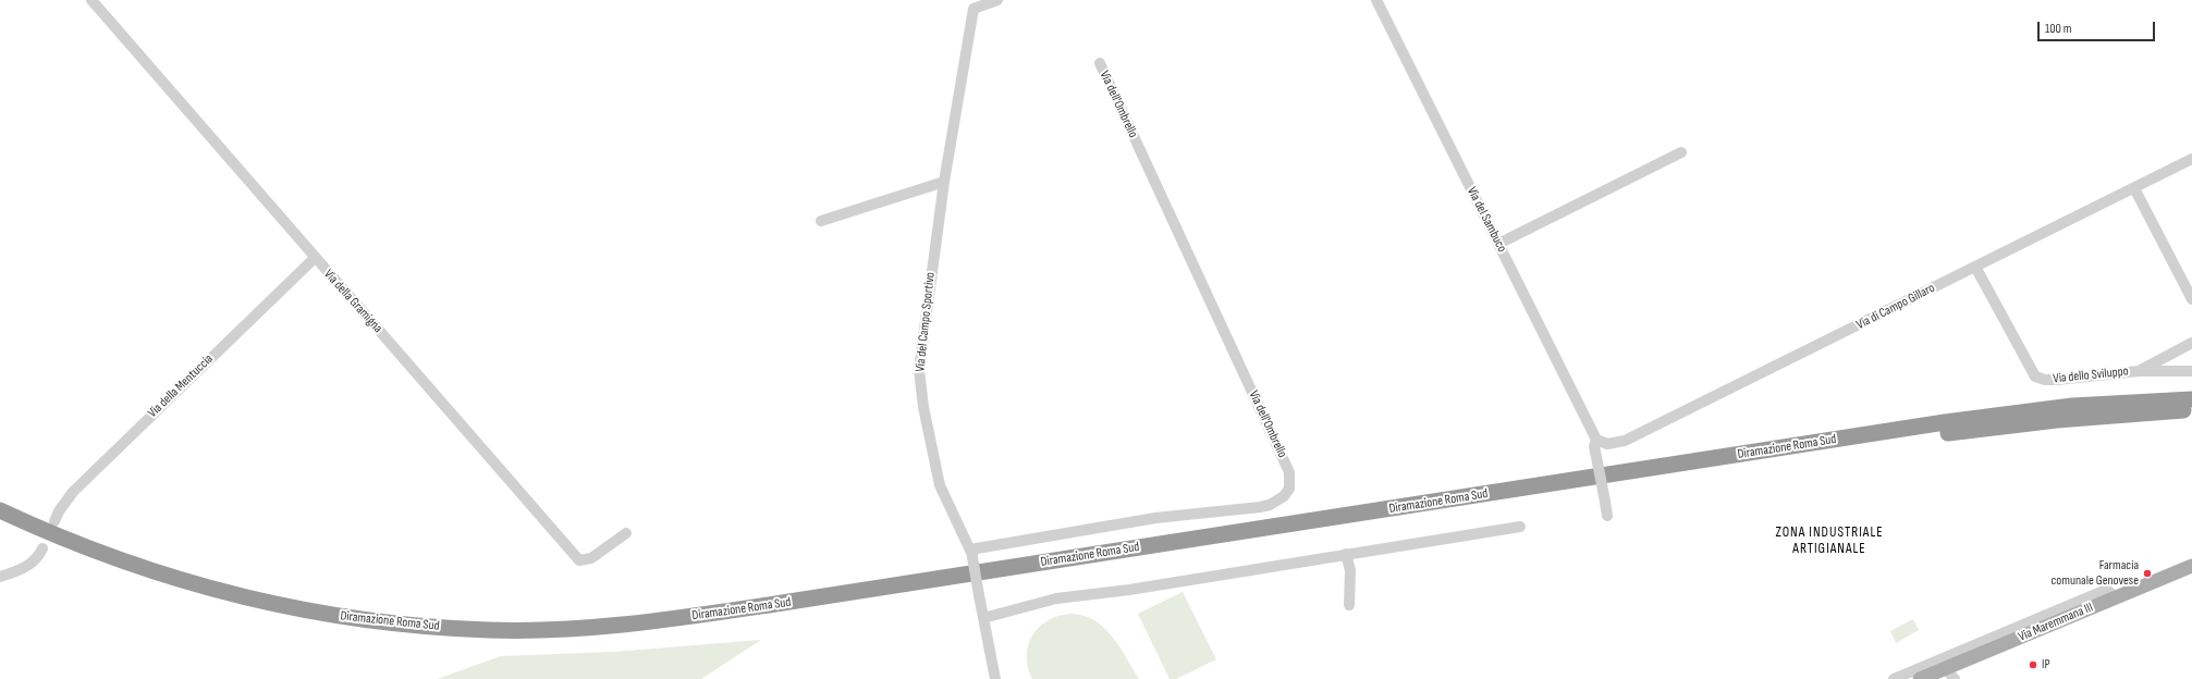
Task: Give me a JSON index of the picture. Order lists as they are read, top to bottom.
{
  "streets": {
    "highway": ["Diramazione Roma Sud"],
    "main road": ["Via Maremmana III"],
    "street": [
      "Via dell'Ombrello",
      "Via del Sambuco",
      "Via della Gramigna",
      "Via di Campo Gillaro",
      "Via del Campo Sportivo",
      "Via dello Sviluppo",
      "Via della Mentuccia"
    ]
  },
  "crossings": [
    ["Via dell'Ombrello", "Via del Campo Sportivo"],
    ["Via del Sambuco", "Via di Campo Gillaro"],
    ["Via della Gramigna", "Via della Mentuccia"],
    ["Via di Campo Gillaro", "Via dello Sviluppo"]
  ],
  "districts": ["ZONA INDUSTRIALE ARTIGIANALE"],
  "places": ["Farmacia comunale Genovese", "IP"],
  "scale_bar": "100 m"
}
